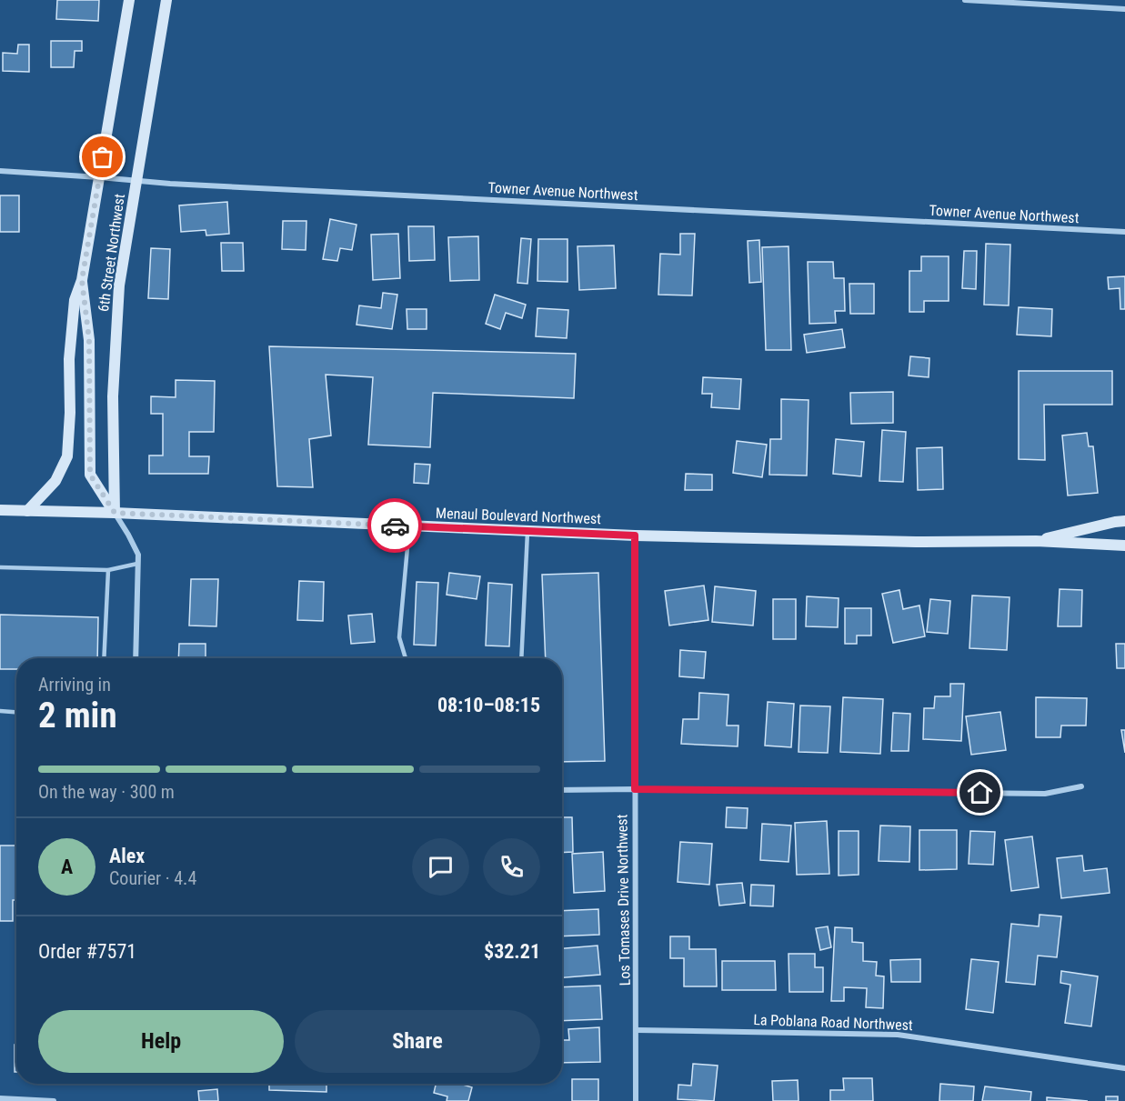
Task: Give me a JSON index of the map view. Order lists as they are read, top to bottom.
{
  "streets": {
    "main road": ["6th Street Northwest", "Menaul Boulevard Northwest"],
    "street": ["Towner Avenue Northwest", "Los Tomases Drive Northwest", "La Poblana Road Northwest"]
  },
  "crossings": [
    ["Towner Avenue Northwest", "6th Street Northwest"],
    ["6th Street Northwest", "Menaul Boulevard Northwest"],
    ["Menaul Boulevard Northwest", "Los Tomases Drive Northwest"],
    ["Los Tomases Drive Northwest", "La Poblana Road Northwest"]
  ],
  "page": {
    "heading": ["2 min", "Arriving in", "08:10–08:15"],
    "panel": [
      "Alex",
      "Courier · 4.4",
      "Order #7571",
      "$32.21"
    ],
    "bar": "On the way · 300 m",
    "round": "A",
    "buttons": ["Help", "Share"]
  }
}
